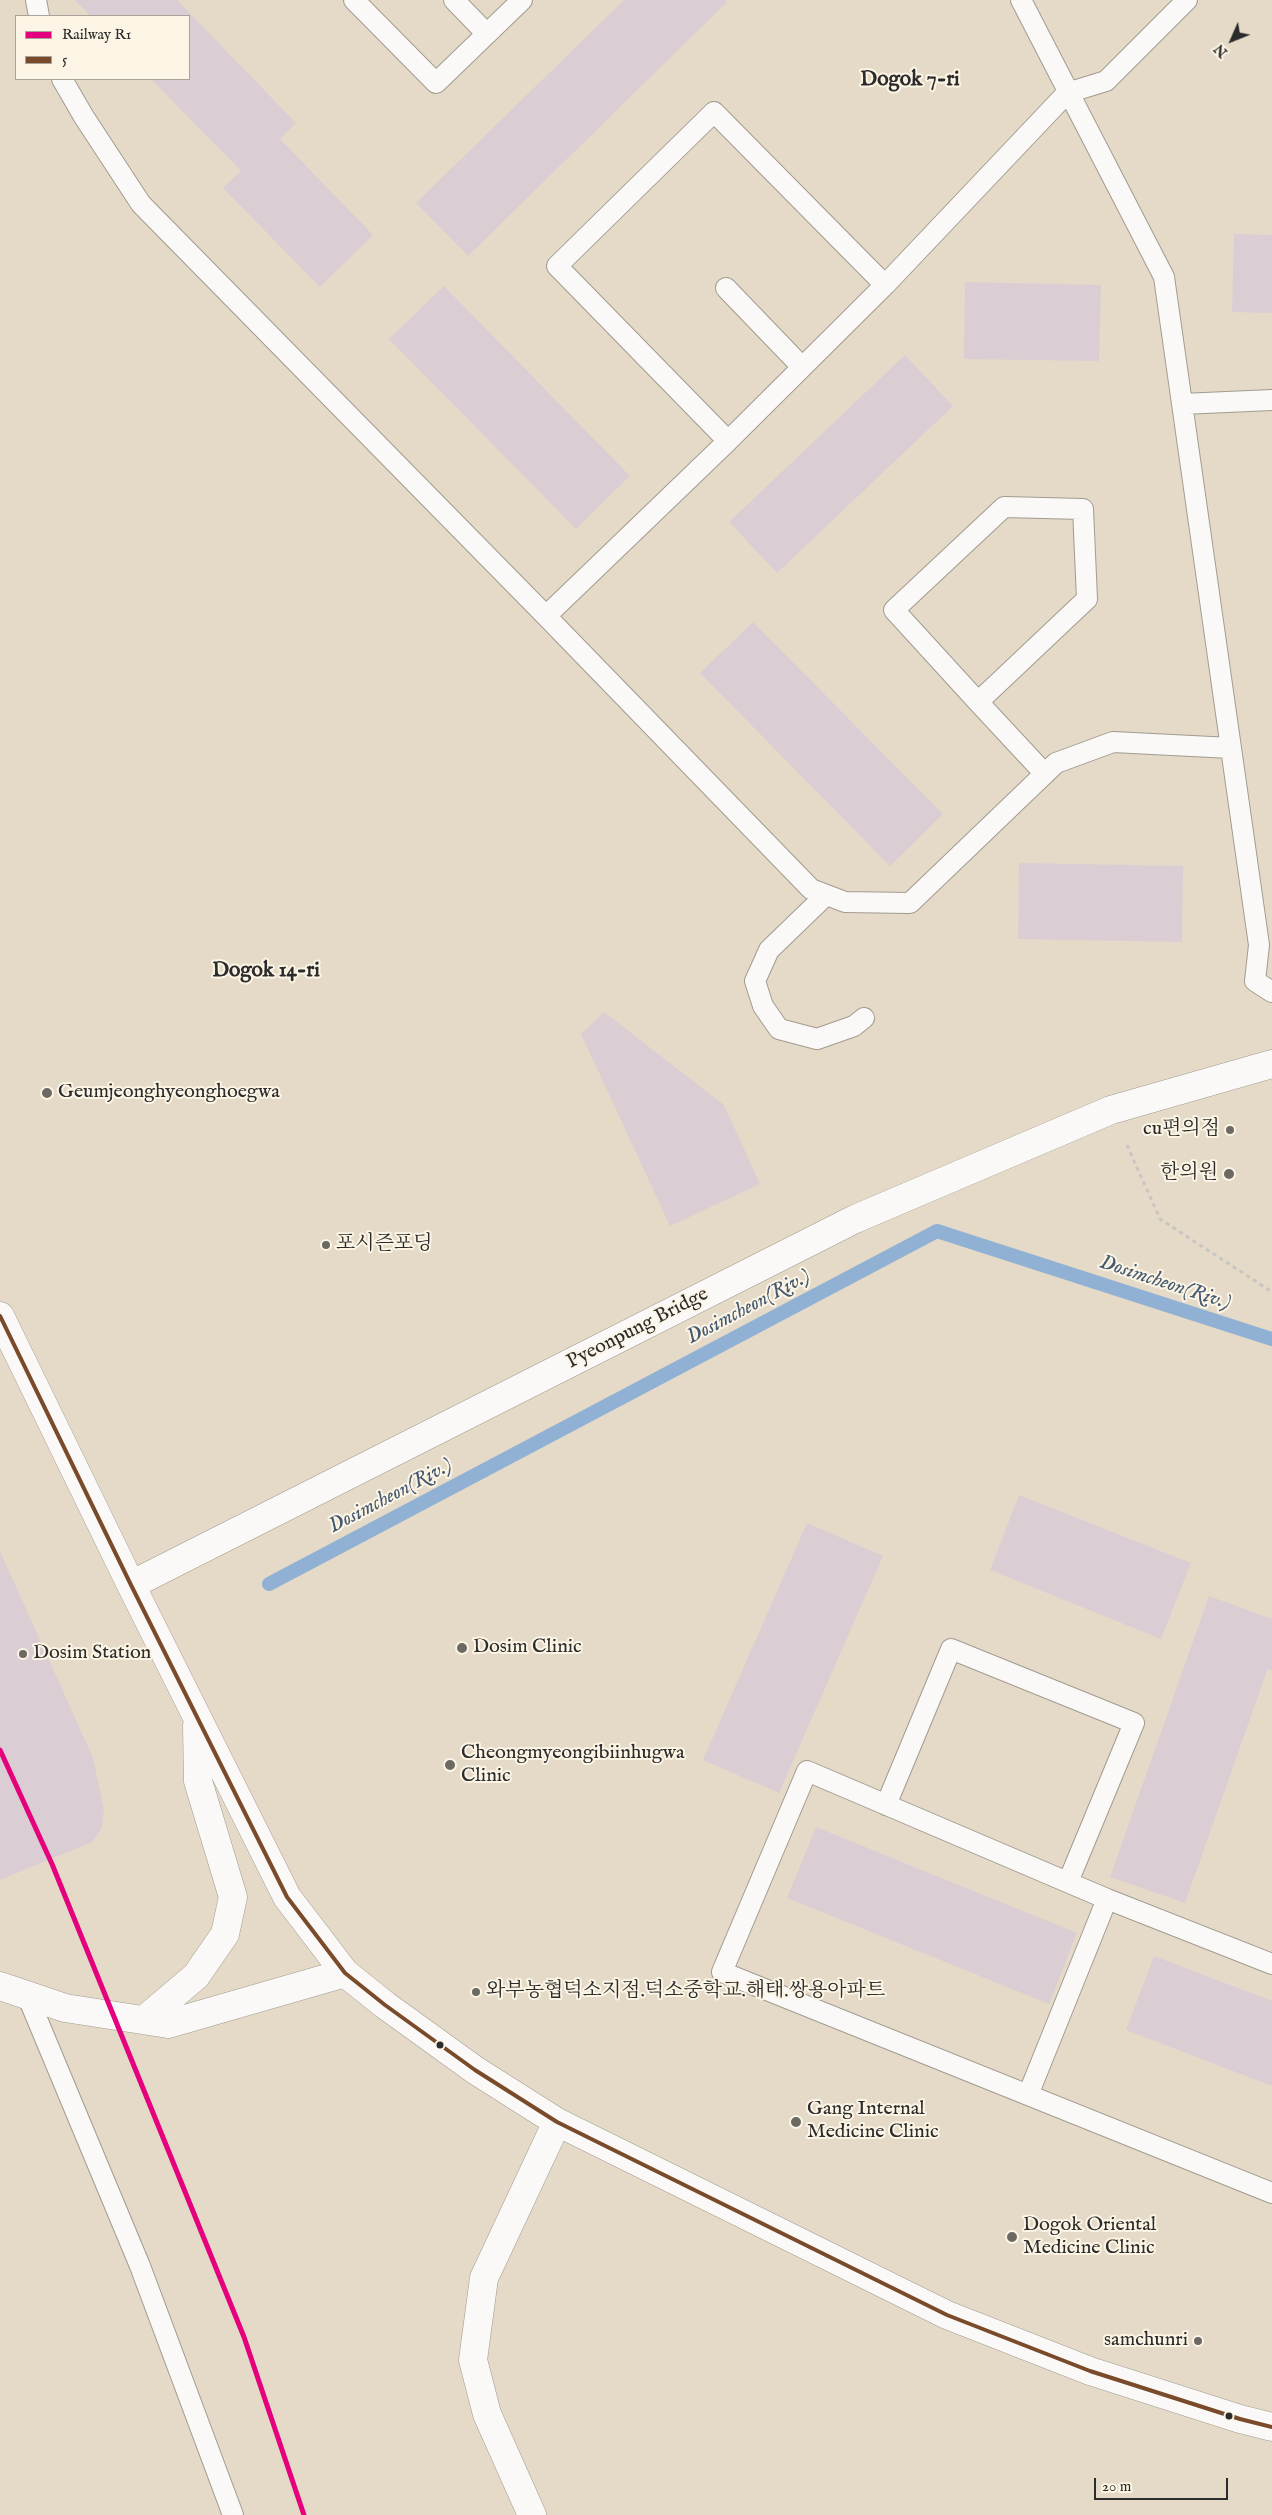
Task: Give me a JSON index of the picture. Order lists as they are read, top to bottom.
{
  "streets": {
    "street": ["Pyeonpung Bridge"]
  },
  "districts": ["Dogok 7-ri", "Dogok 14-ri"],
  "water": ["Dosimcheon(Riv.)"],
  "places": [
    "Geumjeonghyeonghoegwa",
    "cu편의점",
    "한의원",
    "포시즌포딩",
    "Dosim Clinic",
    "Dosim Station",
    "Cheongmyeongibiinhugwa Clinic",
    "와부농협덕소지점.덕소중학교.해태.쌍용아파트",
    "Gang Internal Medicine Clinic",
    "Dogok Oriental Medicine Clinic",
    "samchunri"
  ],
  "lines": ["transit line 5", "rail line R1"],
  "legend": ["Railway R1", "5"],
  "scale_bar": "20 m",
  "north": "bottom left"
}
